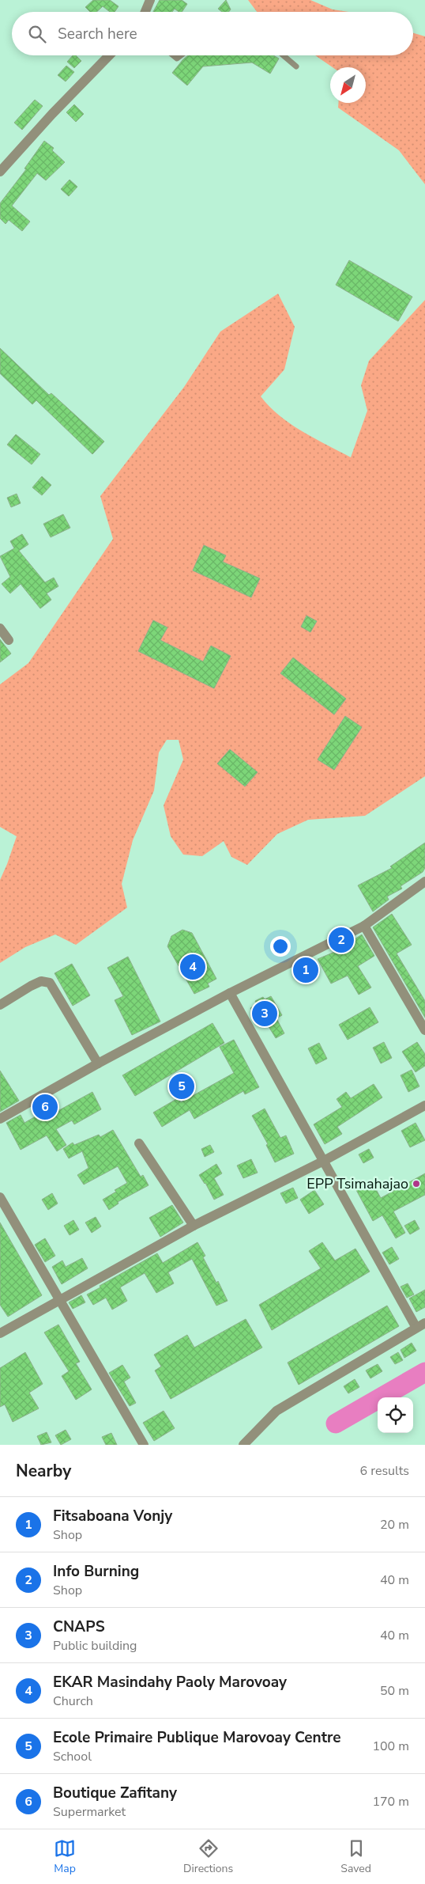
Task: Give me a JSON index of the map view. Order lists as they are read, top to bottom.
{
  "places": ["EPP Tsimahajao"],
  "north": "bottom left",
  "page": {
    "search": "Search here",
    "pins": [
      "2",
      "4",
      "1",
      "3",
      "5",
      "6"
    ],
    "heading": ["Nearby", "6 results"],
    "list": [
      {
        "mark": "1",
        "name": "Fitsaboana Vonjy",
        "note": "Shop",
        "value": "20 m"
      },
      {
        "mark": "2",
        "name": "Info Burning",
        "note": "Shop",
        "value": "40 m"
      },
      {
        "mark": "3",
        "name": "CNAPS",
        "note": "Public building",
        "value": "40 m"
      },
      {
        "mark": "4",
        "name": "EKAR Masindahy Paoly Marovoay",
        "note": "Church",
        "value": "50 m"
      },
      {
        "mark": "5",
        "name": "Ecole Primaire Publique Marovoay Centre",
        "note": "School",
        "value": "100 m"
      },
      {
        "mark": "6",
        "name": "Boutique Zafitany",
        "note": "Supermarket",
        "value": "170 m"
      }
    ],
    "nav": ["Map", "Directions", "Saved"]
  }
}
